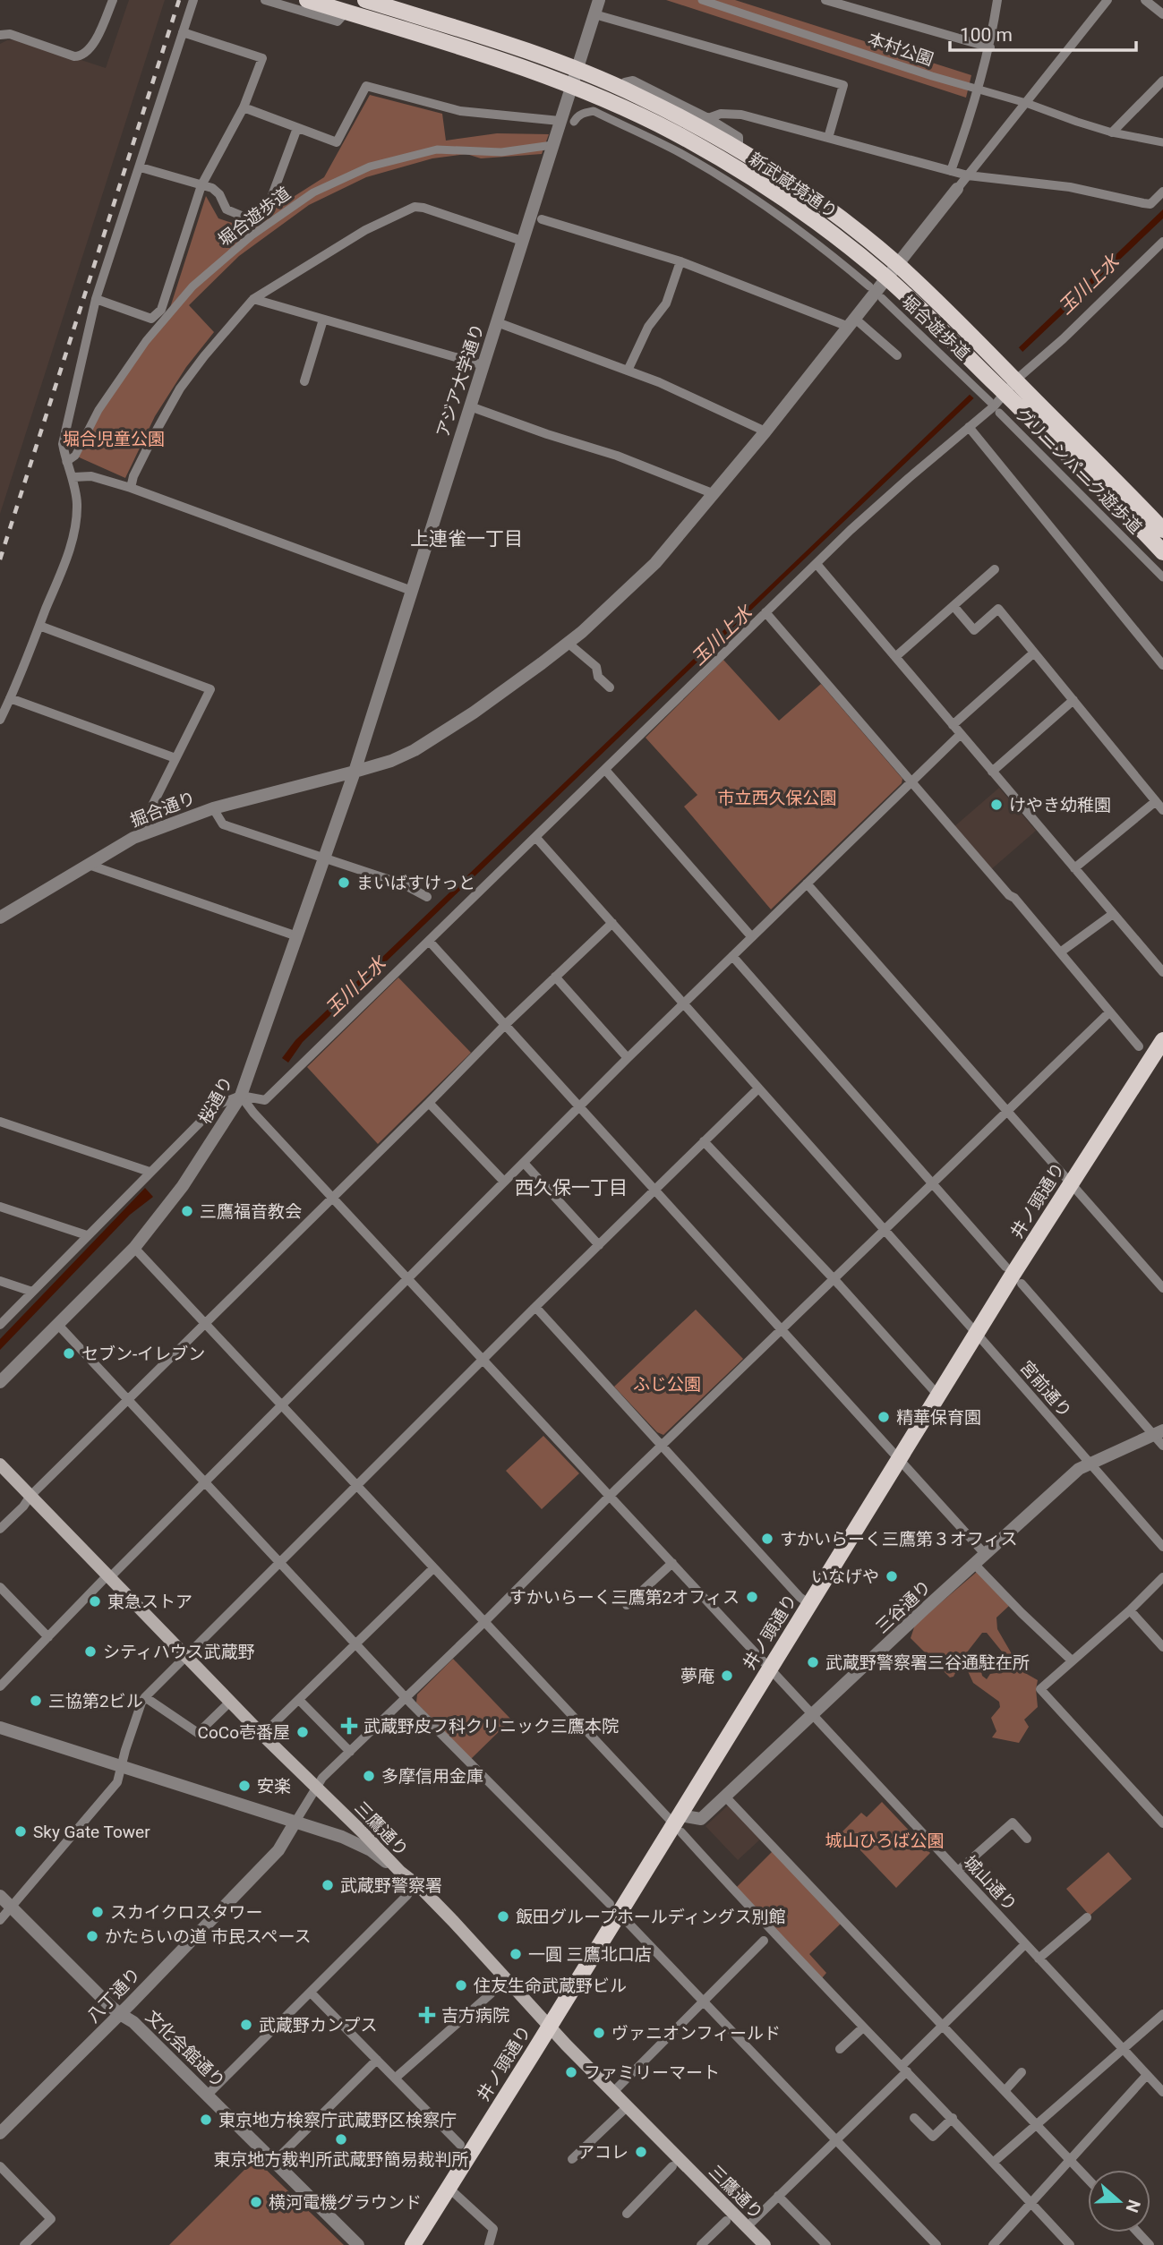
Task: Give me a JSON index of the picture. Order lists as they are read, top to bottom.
{
  "streets": {
    "main road": ["新武蔵境通り", "井ノ頭通り", "三鷹通り"],
    "street": [
      "本村公園",
      "堀合遊歩道",
      "アジア大学通り",
      "グリーンパーク遊歩道",
      "掘合通り",
      "桜通り",
      "宮前通り",
      "三谷通り",
      "城山通り",
      "八丁通り",
      "文化会館通り"
    ]
  },
  "crossings": [
    ["新武蔵境通り", "堀合遊歩道"],
    ["新武蔵境通り", "アジア大学通り"],
    ["新武蔵境通り", "掘合通り"],
    ["堀合遊歩道", "アジア大学通り"],
    ["アジア大学通り", "掘合通り"],
    ["アジア大学通り", "桜通り"],
    ["掘合通り", "桜通り"],
    ["桜通り", "城山通り"],
    ["井ノ頭通り", "宮前通り"],
    ["井ノ頭通り", "三谷通り"],
    ["井ノ頭通り", "三鷹通り"],
    ["井ノ頭通り", "城山通り"],
    ["宮前通り", "三谷通り"],
    ["三谷通り", "城山通り"],
    ["八丁通り", "文化会館通り"]
  ],
  "districts": ["上連雀一丁目", "西久保一丁目"],
  "water": ["玉川上水"],
  "parks": [
    "堀合児童公園",
    "市立西久保公園",
    "ふじ公園",
    "城山ひろば公園"
  ],
  "places": {
    "other": [
      "けやき幼稚園",
      "まいばすけっと",
      "三鷹福音教会",
      "セブン-イレブン",
      "精華保育園",
      "すかいらーく三鷹第３オフィス",
      "いなげや",
      "すかいらーく三鷹第2オフィス",
      "東急ストア",
      "シティハウス武蔵野",
      "武蔵野警察署三谷通駐在所",
      "夢庵",
      "三協第2ビル",
      "CoCo壱番屋",
      "多摩信用金庫",
      "安楽",
      "Sky Gate Tower",
      "武蔵野警察署",
      "スカイクロスタワー",
      "飯田グループホールディングス別館",
      "かたらいの道 市民スペース",
      "一圓 三鷹北口店",
      "住友生命武蔵野ビル",
      "武蔵野カンプス",
      "ヴァニオンフィールド",
      "ファミリーマート",
      "東京地方検察庁武蔵野区検察庁",
      "東京地方裁判所武蔵野簡易裁判所",
      "アコレ",
      "横河電機グラウンド"
    ],
    "health": ["武蔵野皮フ科クリニック三鷹本院", "吉方病院"]
  },
  "scale_bar": "100 m",
  "north": "right"
}
